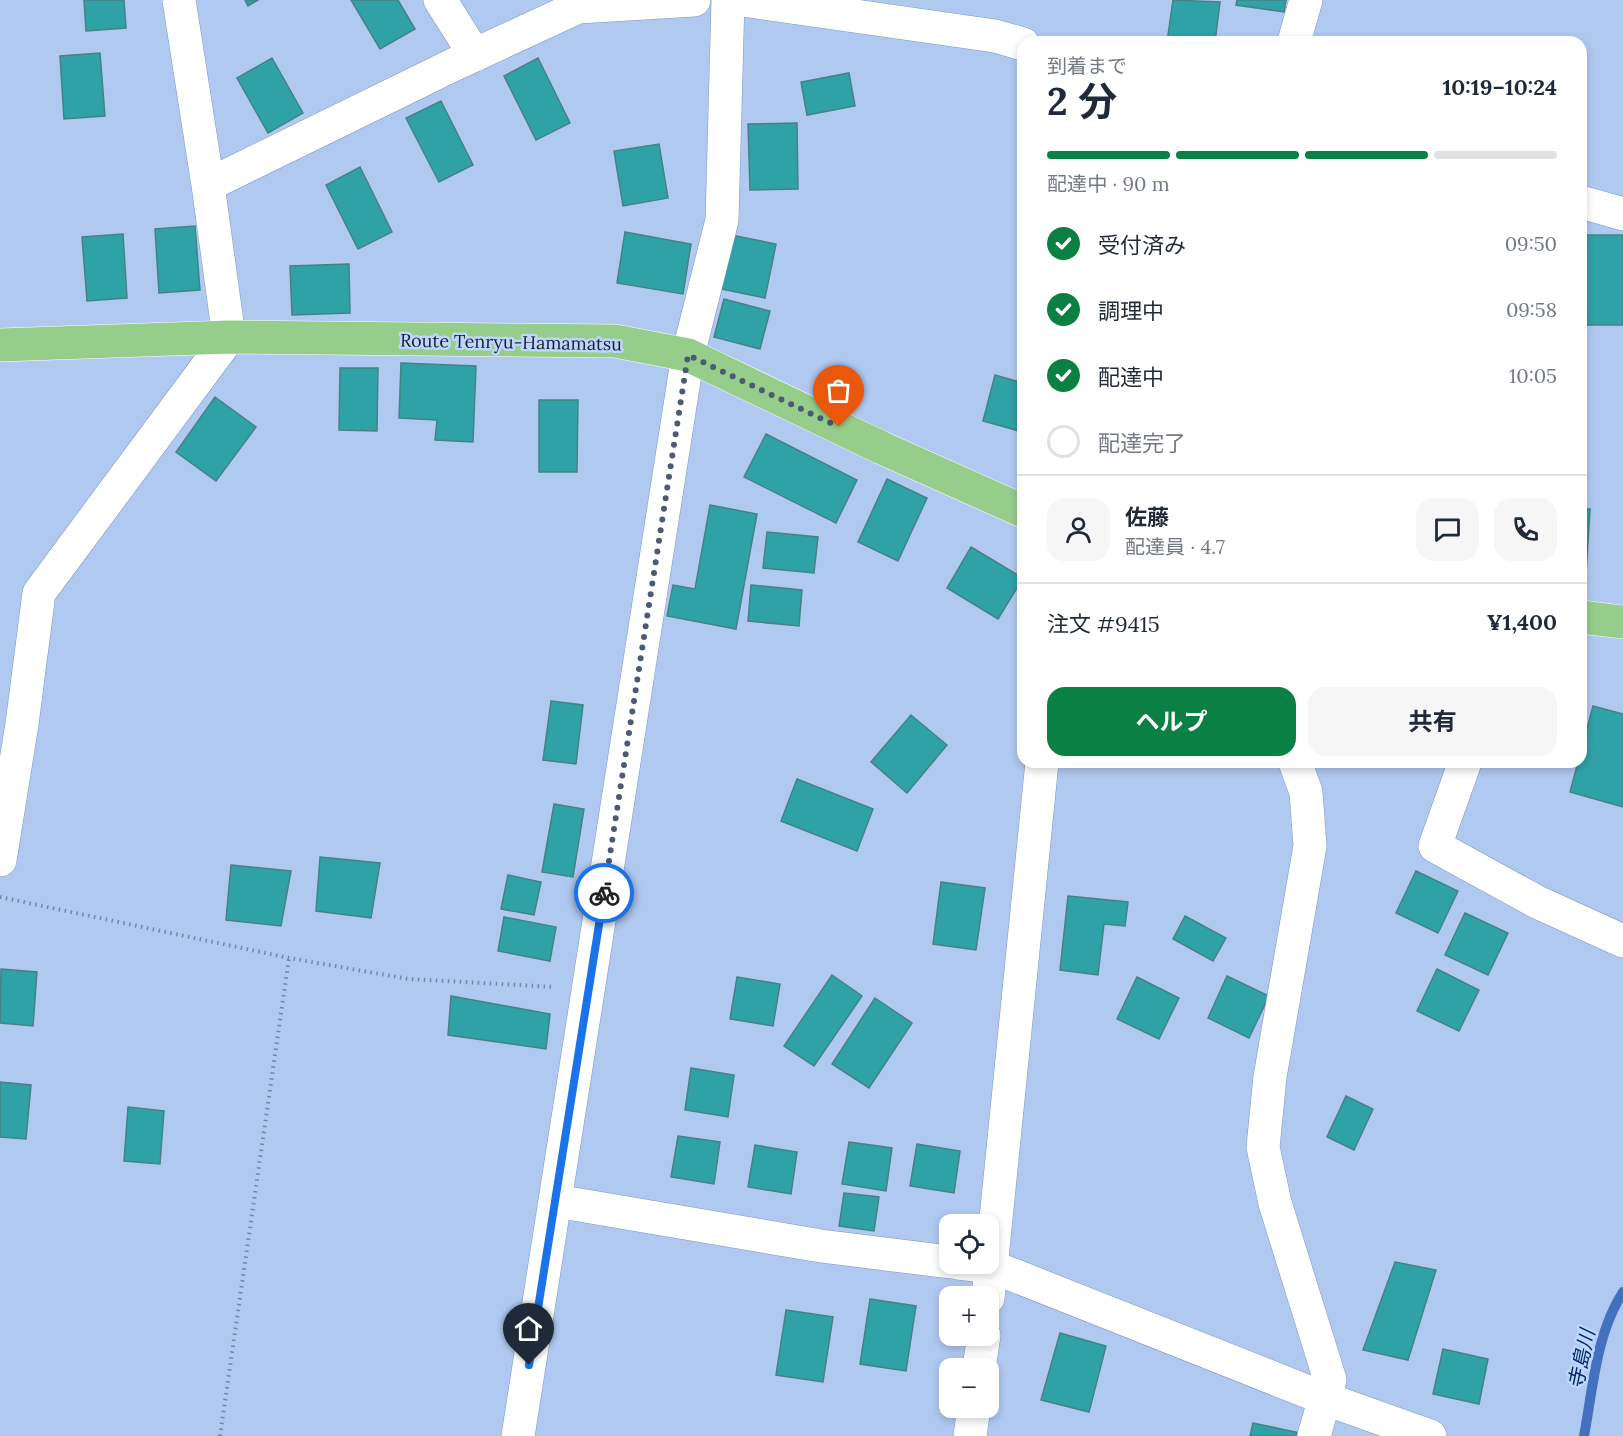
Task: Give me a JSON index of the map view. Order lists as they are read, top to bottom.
{
  "streets": {
    "main road": ["Route Tenryu-Hamamatsu"]
  },
  "water": ["寺島川"],
  "page": {
    "heading": ["2 分", "到着まで", "10:19–10:24"],
    "panel": [
      "佐藤",
      "配達員 · 4.7",
      "注文 #9415",
      "¥1,400"
    ],
    "bar": "配達中 · 90 m",
    "list": [
      ["受付済み", "09:50"],
      ["調理中", "09:58"],
      ["配達中", "10:05"],
      "配達完了"
    ],
    "buttons": ["ヘルプ", "共有"],
    "map_buttons": ["+", "−"]
  }
}
